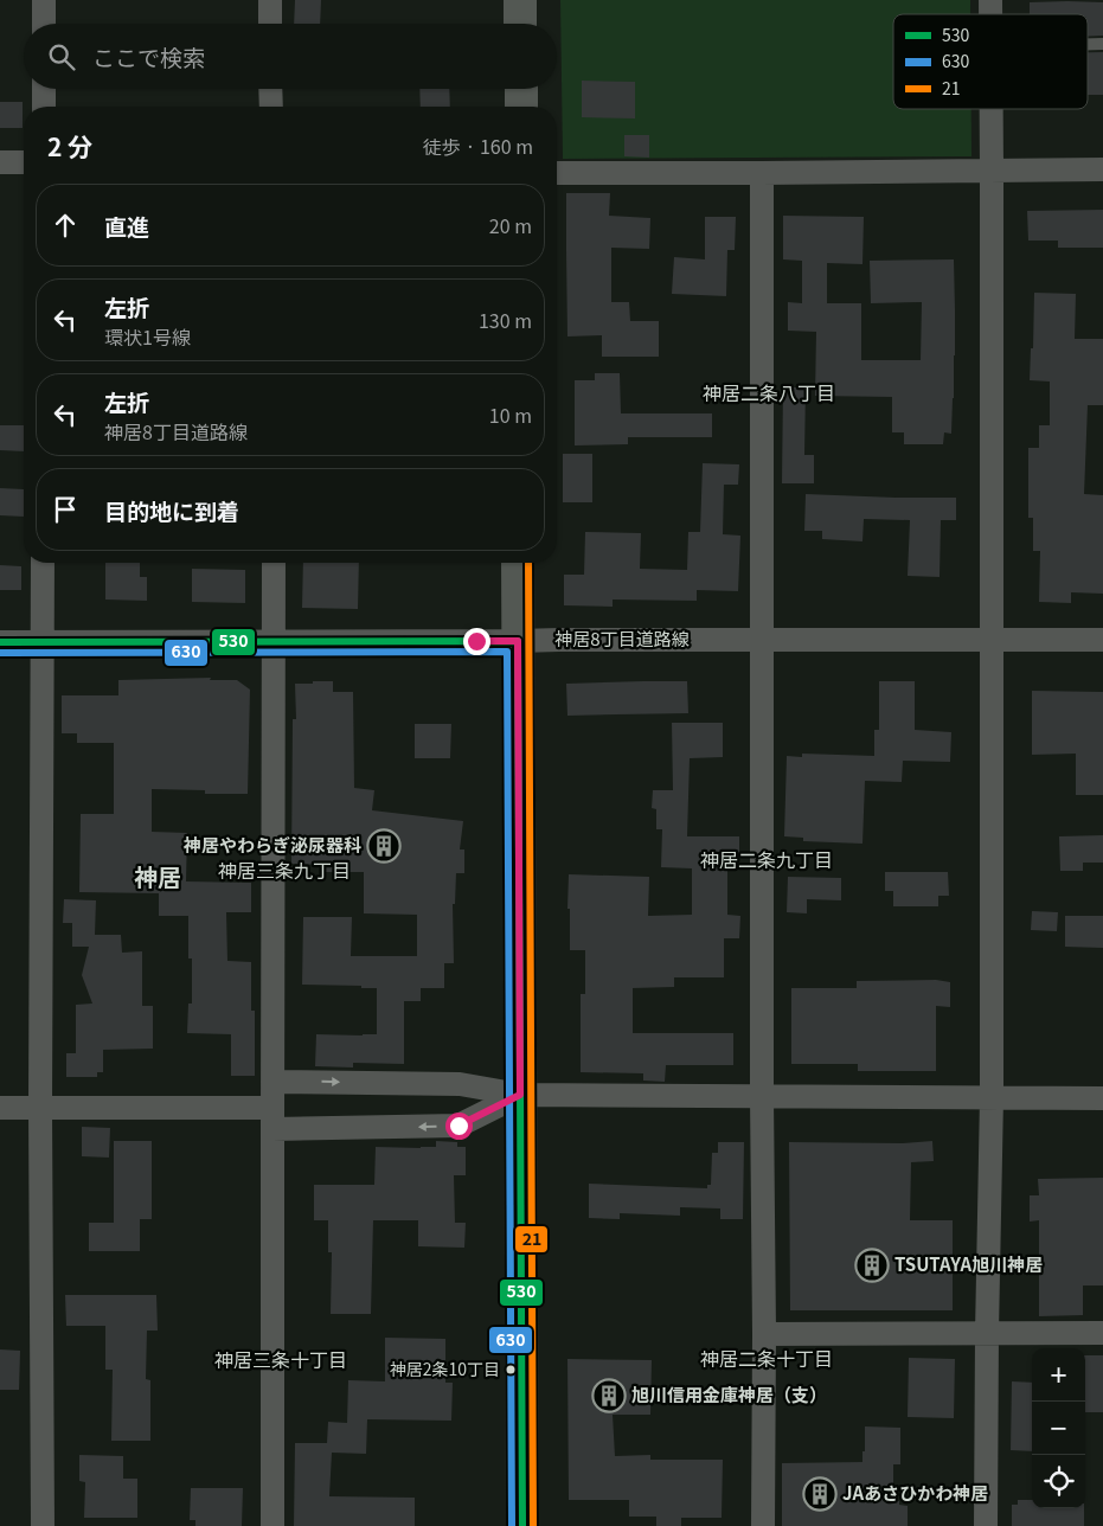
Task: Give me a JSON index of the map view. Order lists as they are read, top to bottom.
{
  "streets": {
    "street": ["神居8丁目道路線"]
  },
  "districts": [
    "神居二条八丁目",
    "神居二条九丁目",
    "神居三条九丁目",
    "神居",
    "神居二条十丁目",
    "神居三条十丁目"
  ],
  "places": {
    "building": [
      "神居やわらぎ泌尿器科",
      "TSUTAYA旭川神居",
      "旭川信用金庫神居（支）",
      "JAあさひかわ神居"
    ],
    "other": ["神居2条10丁目"]
  },
  "lines": ["transit line 21", "transit line 530", "transit line 630"],
  "legend": ["530", "630", "21"],
  "page": {
    "search": "ここで検索",
    "heading": ["2 分", "徒歩 · 160 m"],
    "list": [
      ["直進", "20 m"],
      ["左折", "環状1号線", "130 m"],
      ["左折", "神居8丁目道路線", "10 m"],
      "目的地に到着"
    ],
    "map_buttons": ["+", "−"]
  }
}
